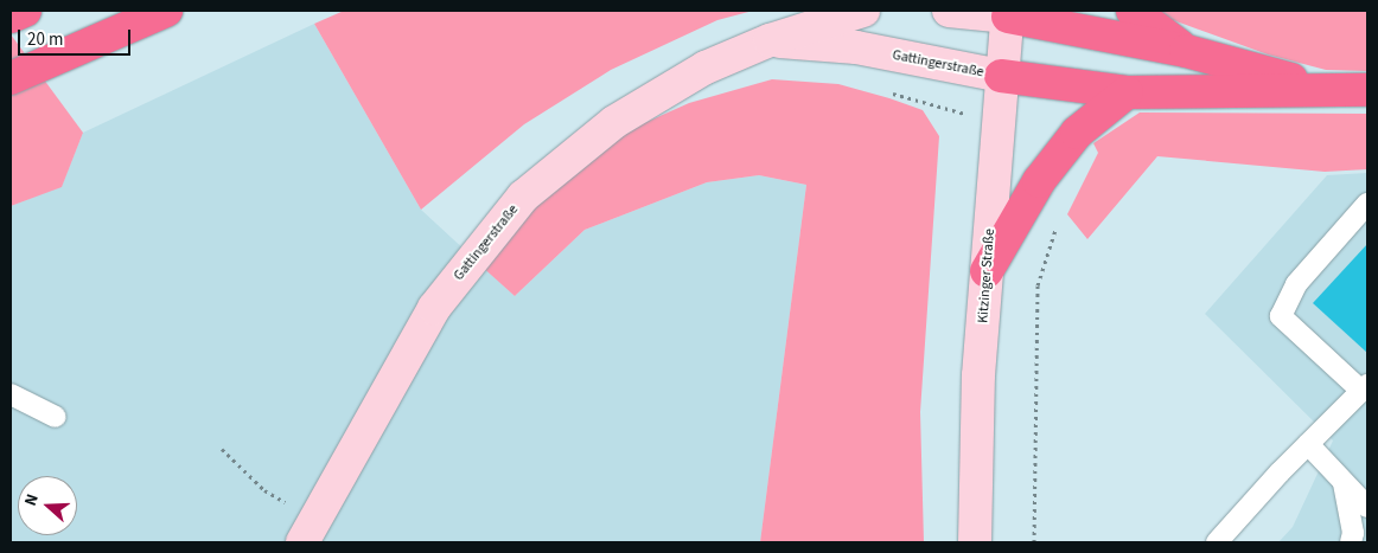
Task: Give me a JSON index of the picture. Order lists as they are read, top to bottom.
{
  "streets": {
    "street": ["Gattingerstraße", "Kitzinger Straße"]
  },
  "crossings": [
    ["Gattingerstraße", "Kitzinger Straße"]
  ],
  "scale_bar": "20 m",
  "north": "left"
}
